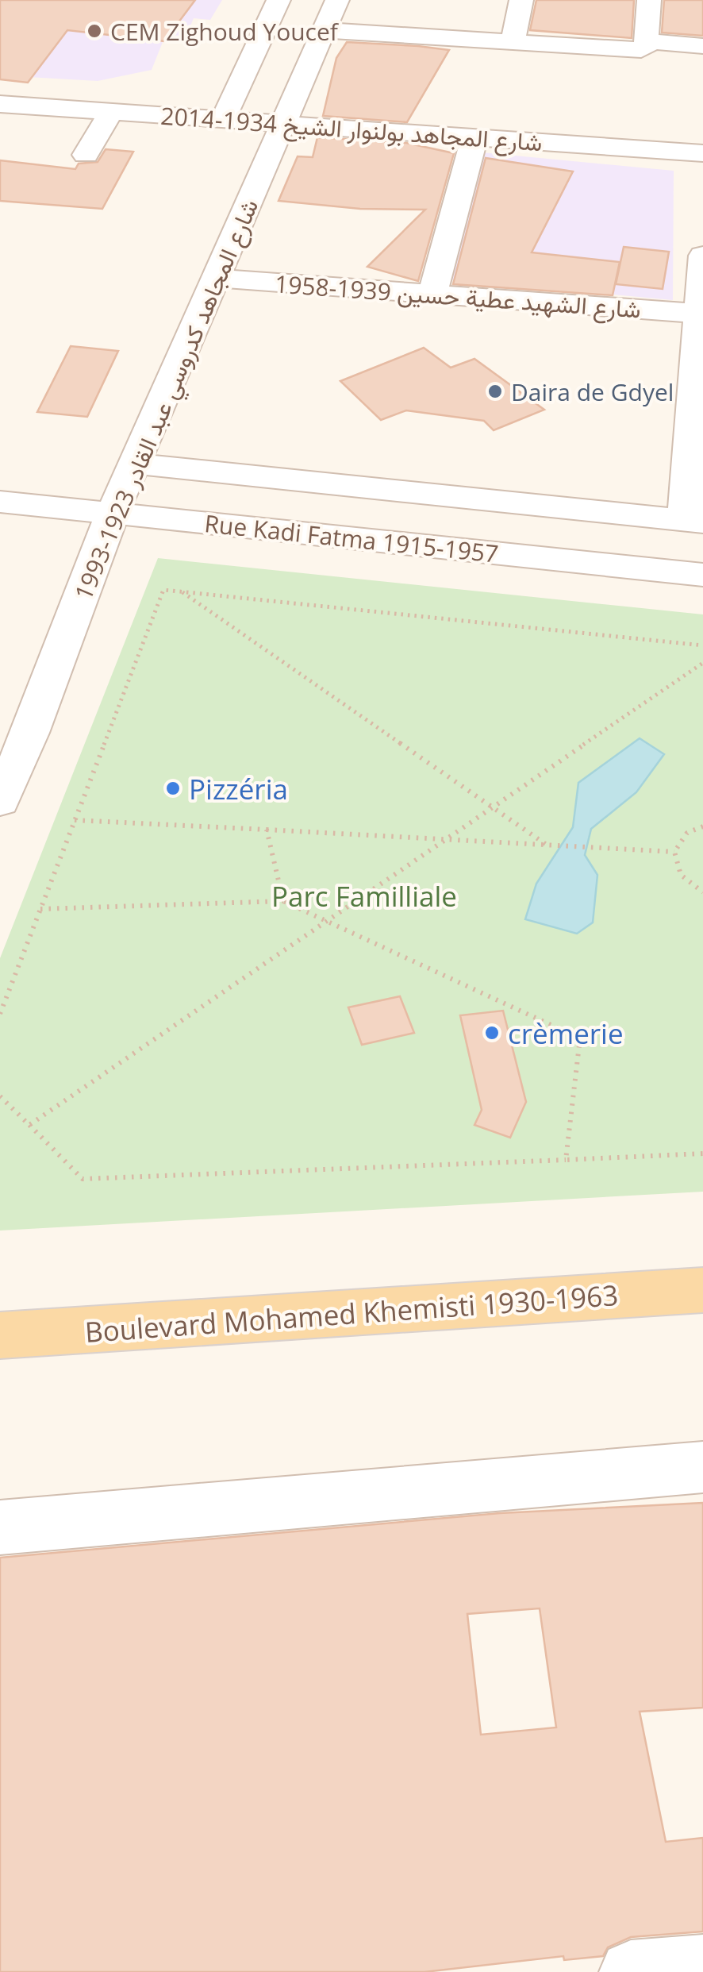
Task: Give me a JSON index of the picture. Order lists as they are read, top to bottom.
{
  "streets": {
    "main road": ["Boulevard Mohamed Khemisti 1930-1963"],
    "street": [
      "شارع المجاهد بولنوار الشيخ 1934-2014",
      "شارع الشهيد عطية حسين 1939-1958",
      "شارع المجاهد كدروسي عبد القادر 1923-1993",
      "Rue Kadi Fatma 1915-1957"
    ]
  },
  "crossings": [
    ["شارع المجاهد بولنوار الشيخ 1934-2014", "شارع المجاهد كدروسي عبد القادر 1923-1993"],
    ["شارع الشهيد عطية حسين 1939-1958", "شارع المجاهد كدروسي عبد القادر 1923-1993"],
    ["شارع المجاهد كدروسي عبد القادر 1923-1993", "Rue Kadi Fatma 1915-1957"]
  ],
  "parks": ["Parc Familliale"],
  "places": [
    "CEM Zighoud Youcef",
    "Daira de Gdyel",
    "Pizzéria",
    "crèmerie"
  ]
}
